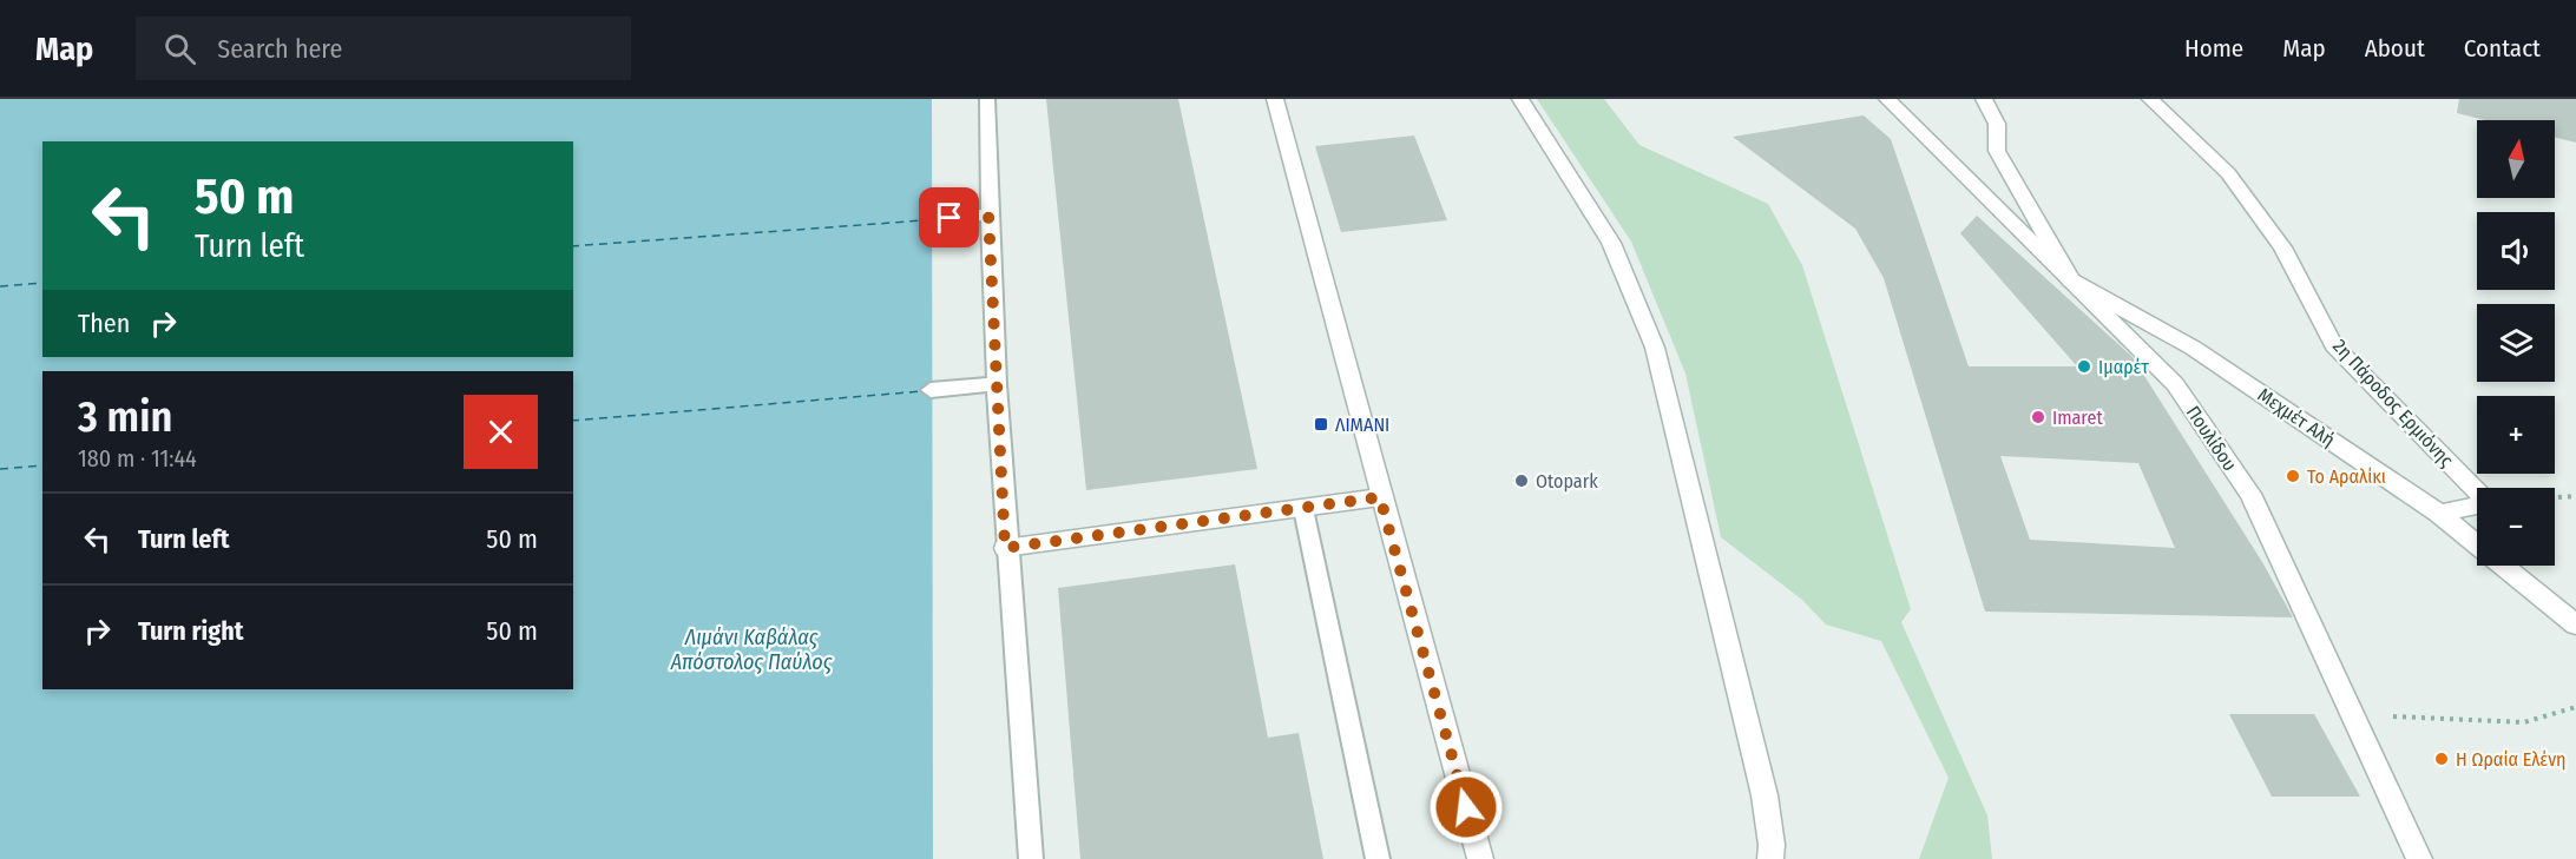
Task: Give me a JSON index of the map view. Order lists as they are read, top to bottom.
{
  "streets": {
    "street": ["2η Πάροδος Ερμιόνης", "Μεχμέτ Αλή", "Πουλίδου"]
  },
  "crossings": [
    ["Μεχμέτ Αλή", "Πουλίδου"]
  ],
  "water": ["Λιμάνι Καβάλας Απόστολος Παύλος"],
  "places": {
    "other": [
      "Ιμαρέτ",
      "Imaret",
      "Το Αραλίκι",
      "Otopark",
      "Η Ωραία Ελένη"
    ],
    "transit": ["ΛΙΜΑΝΙ"]
  },
  "north": "top",
  "page": {
    "header": "Map",
    "search": "Search here",
    "nav": [
      "Home",
      "Map",
      "About",
      "Contact"
    ],
    "map_buttons": ["+", "−"],
    "turn": ["50 m", "Turn left"],
    "then": "Then",
    "heading": ["3 min", "180 m · 11:44"],
    "list": [
      {
        "name": "Turn left",
        "value": "50 m"
      },
      {
        "name": "Turn right",
        "value": "50 m"
      }
    ]
  }
}
